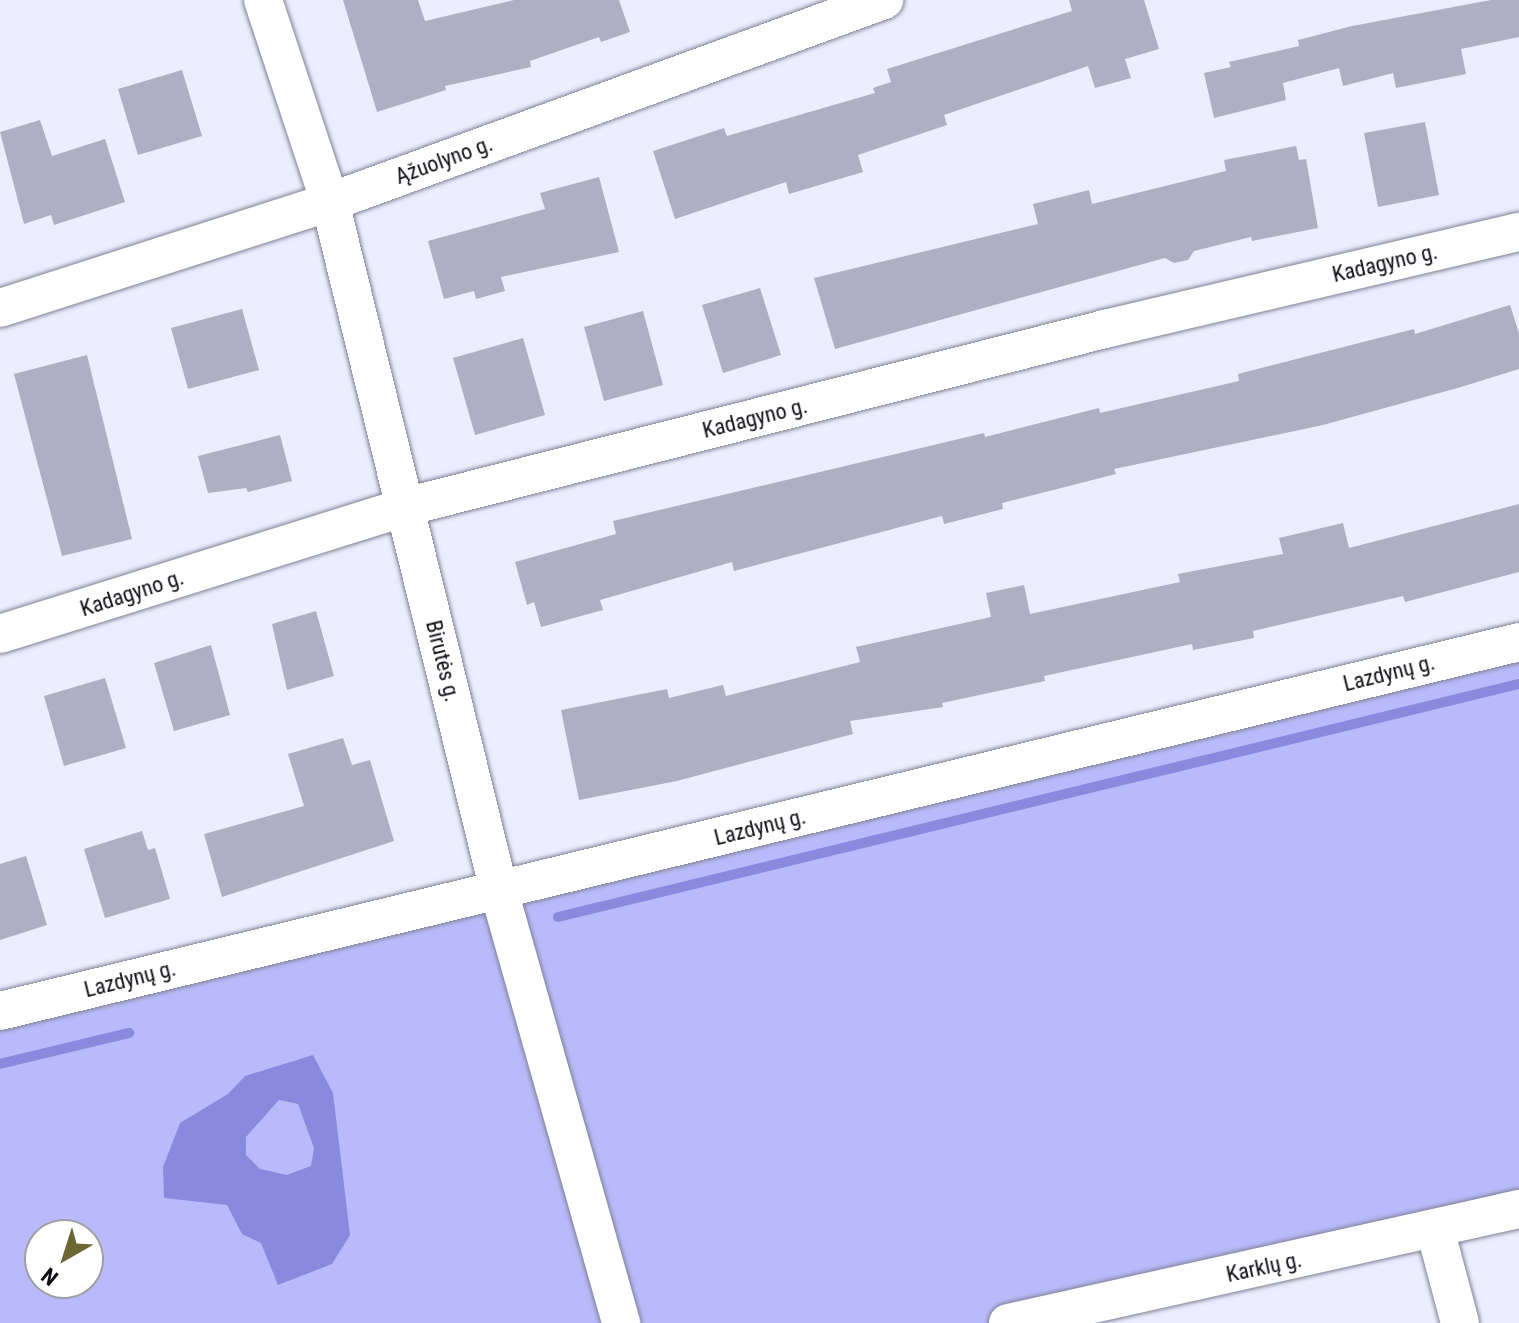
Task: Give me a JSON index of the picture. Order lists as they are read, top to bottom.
{
  "streets": {
    "street": [
      "Ąžuolyno g.",
      "Kadagyno g.",
      "Birutės g.",
      "Lazdynų g.",
      "Karklų g."
    ]
  },
  "crossings": [
    ["Ąžuolyno g.", "Birutės g."],
    ["Kadagyno g.", "Birutės g."],
    ["Birutės g.", "Lazdynų g."]
  ],
  "north": "bottom left"
}
